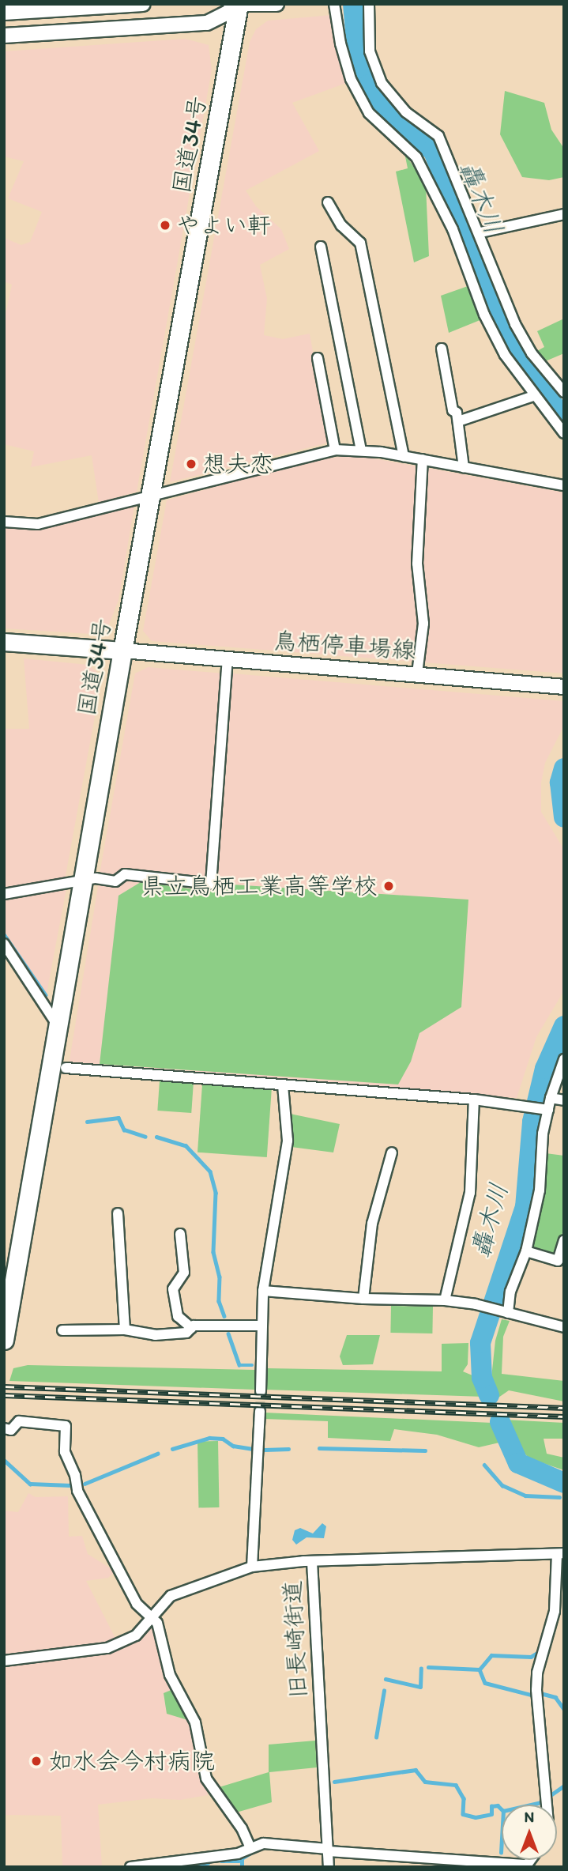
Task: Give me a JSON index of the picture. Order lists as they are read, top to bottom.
{
  "streets": {
    "highway": ["国道34号"],
    "main road": ["鳥栖停車場線"],
    "street": ["旧長崎街道"]
  },
  "crossings": [
    ["国道34号", "鳥栖停車場線"]
  ],
  "water": ["轟木川"],
  "places": [
    "やよい軒",
    "想夫恋",
    "県立鳥栖工業高等学校",
    "如水会今村病院"
  ],
  "north": "top"
}
